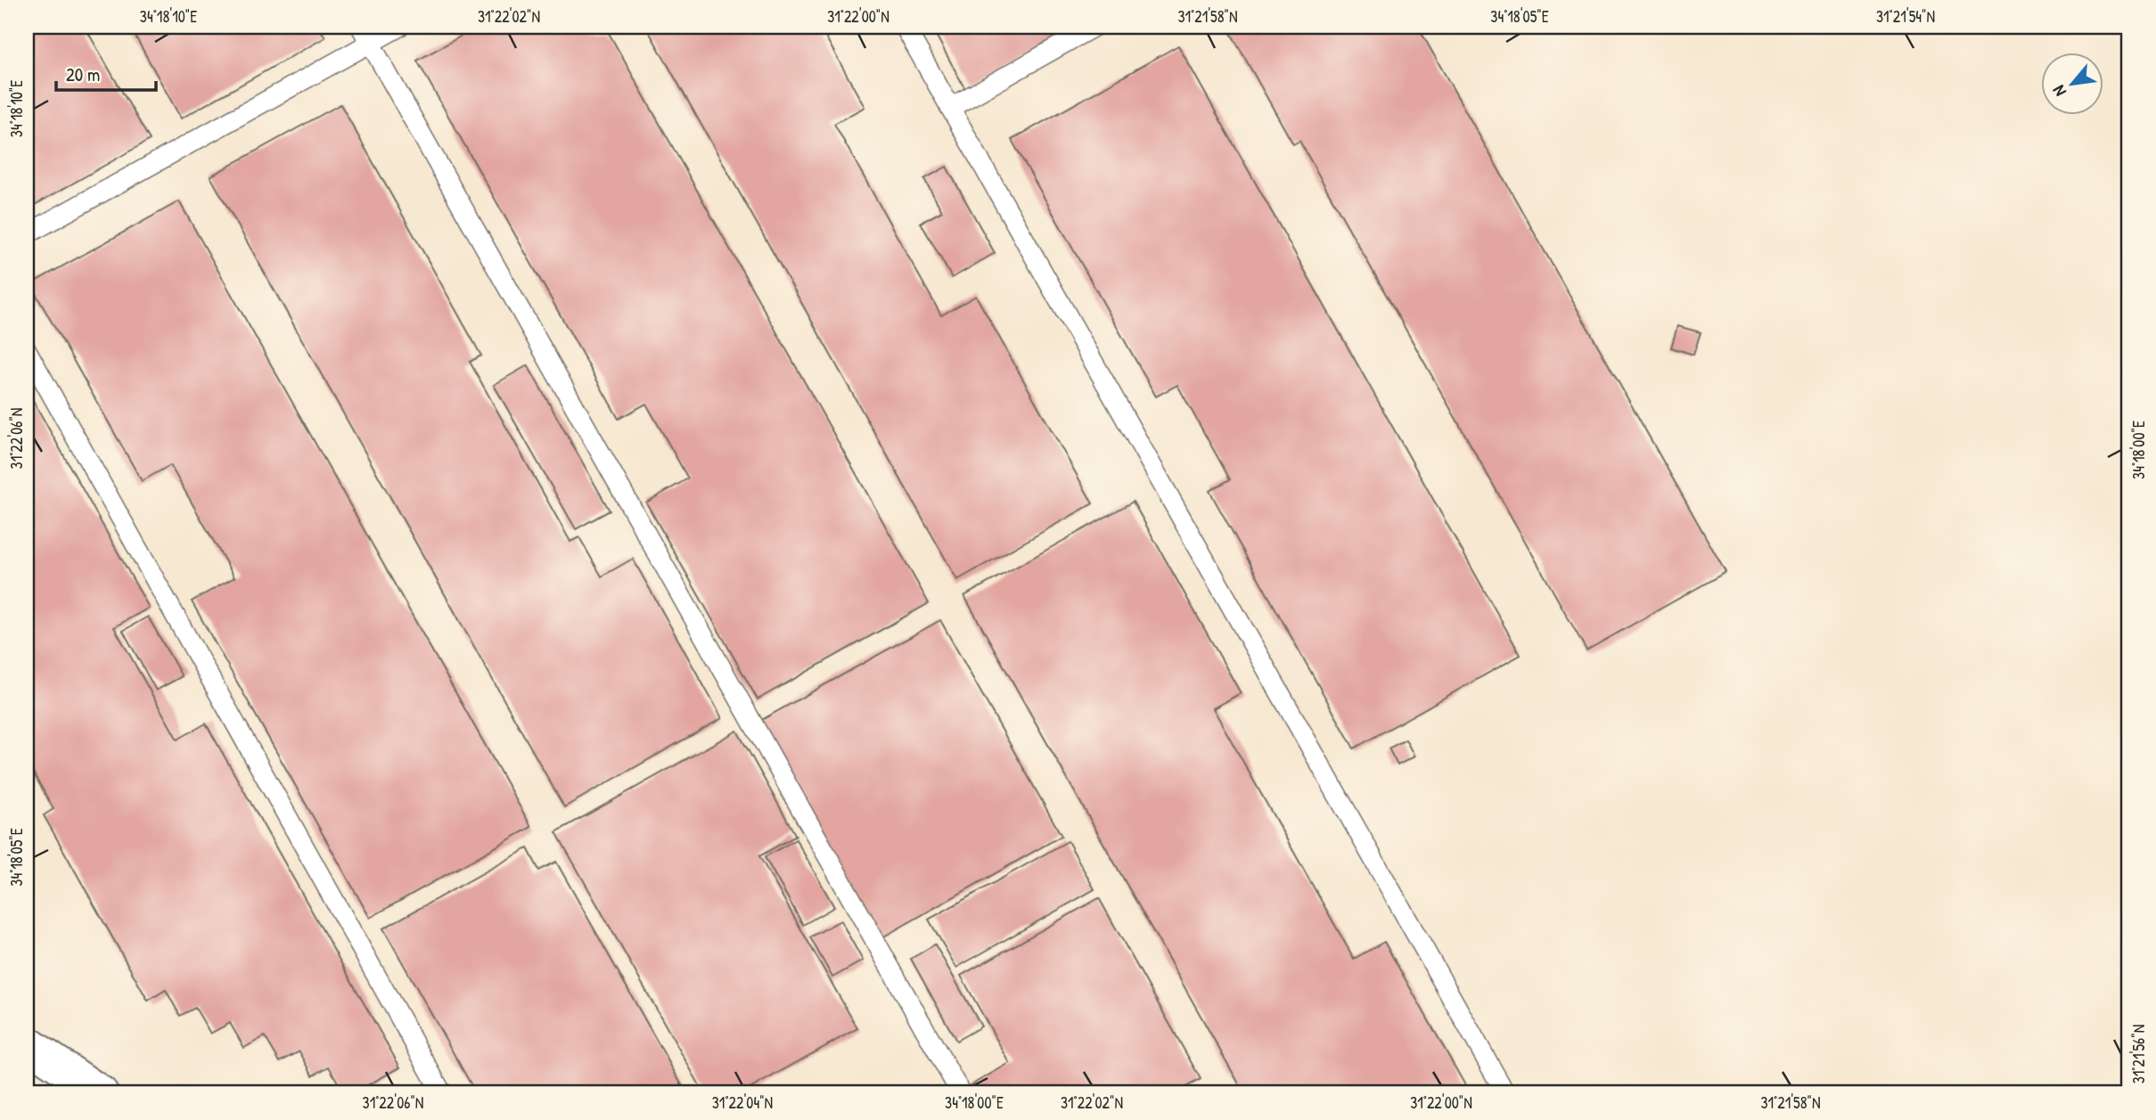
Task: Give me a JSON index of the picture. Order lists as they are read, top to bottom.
{
  "scale_bar": "20 m",
  "north": "bottom left",
  "coordinates": [
    "34°18'10\"E",
    "31°22'02\"N",
    "31°22'00\"N",
    "31°21'58\"N",
    "34°18'05\"E",
    "31°21'54\"N",
    "31°22'06\"N",
    "34°18'00\"E",
    "31°21'56\"N",
    "31°22'04\"N"
  ]
}
